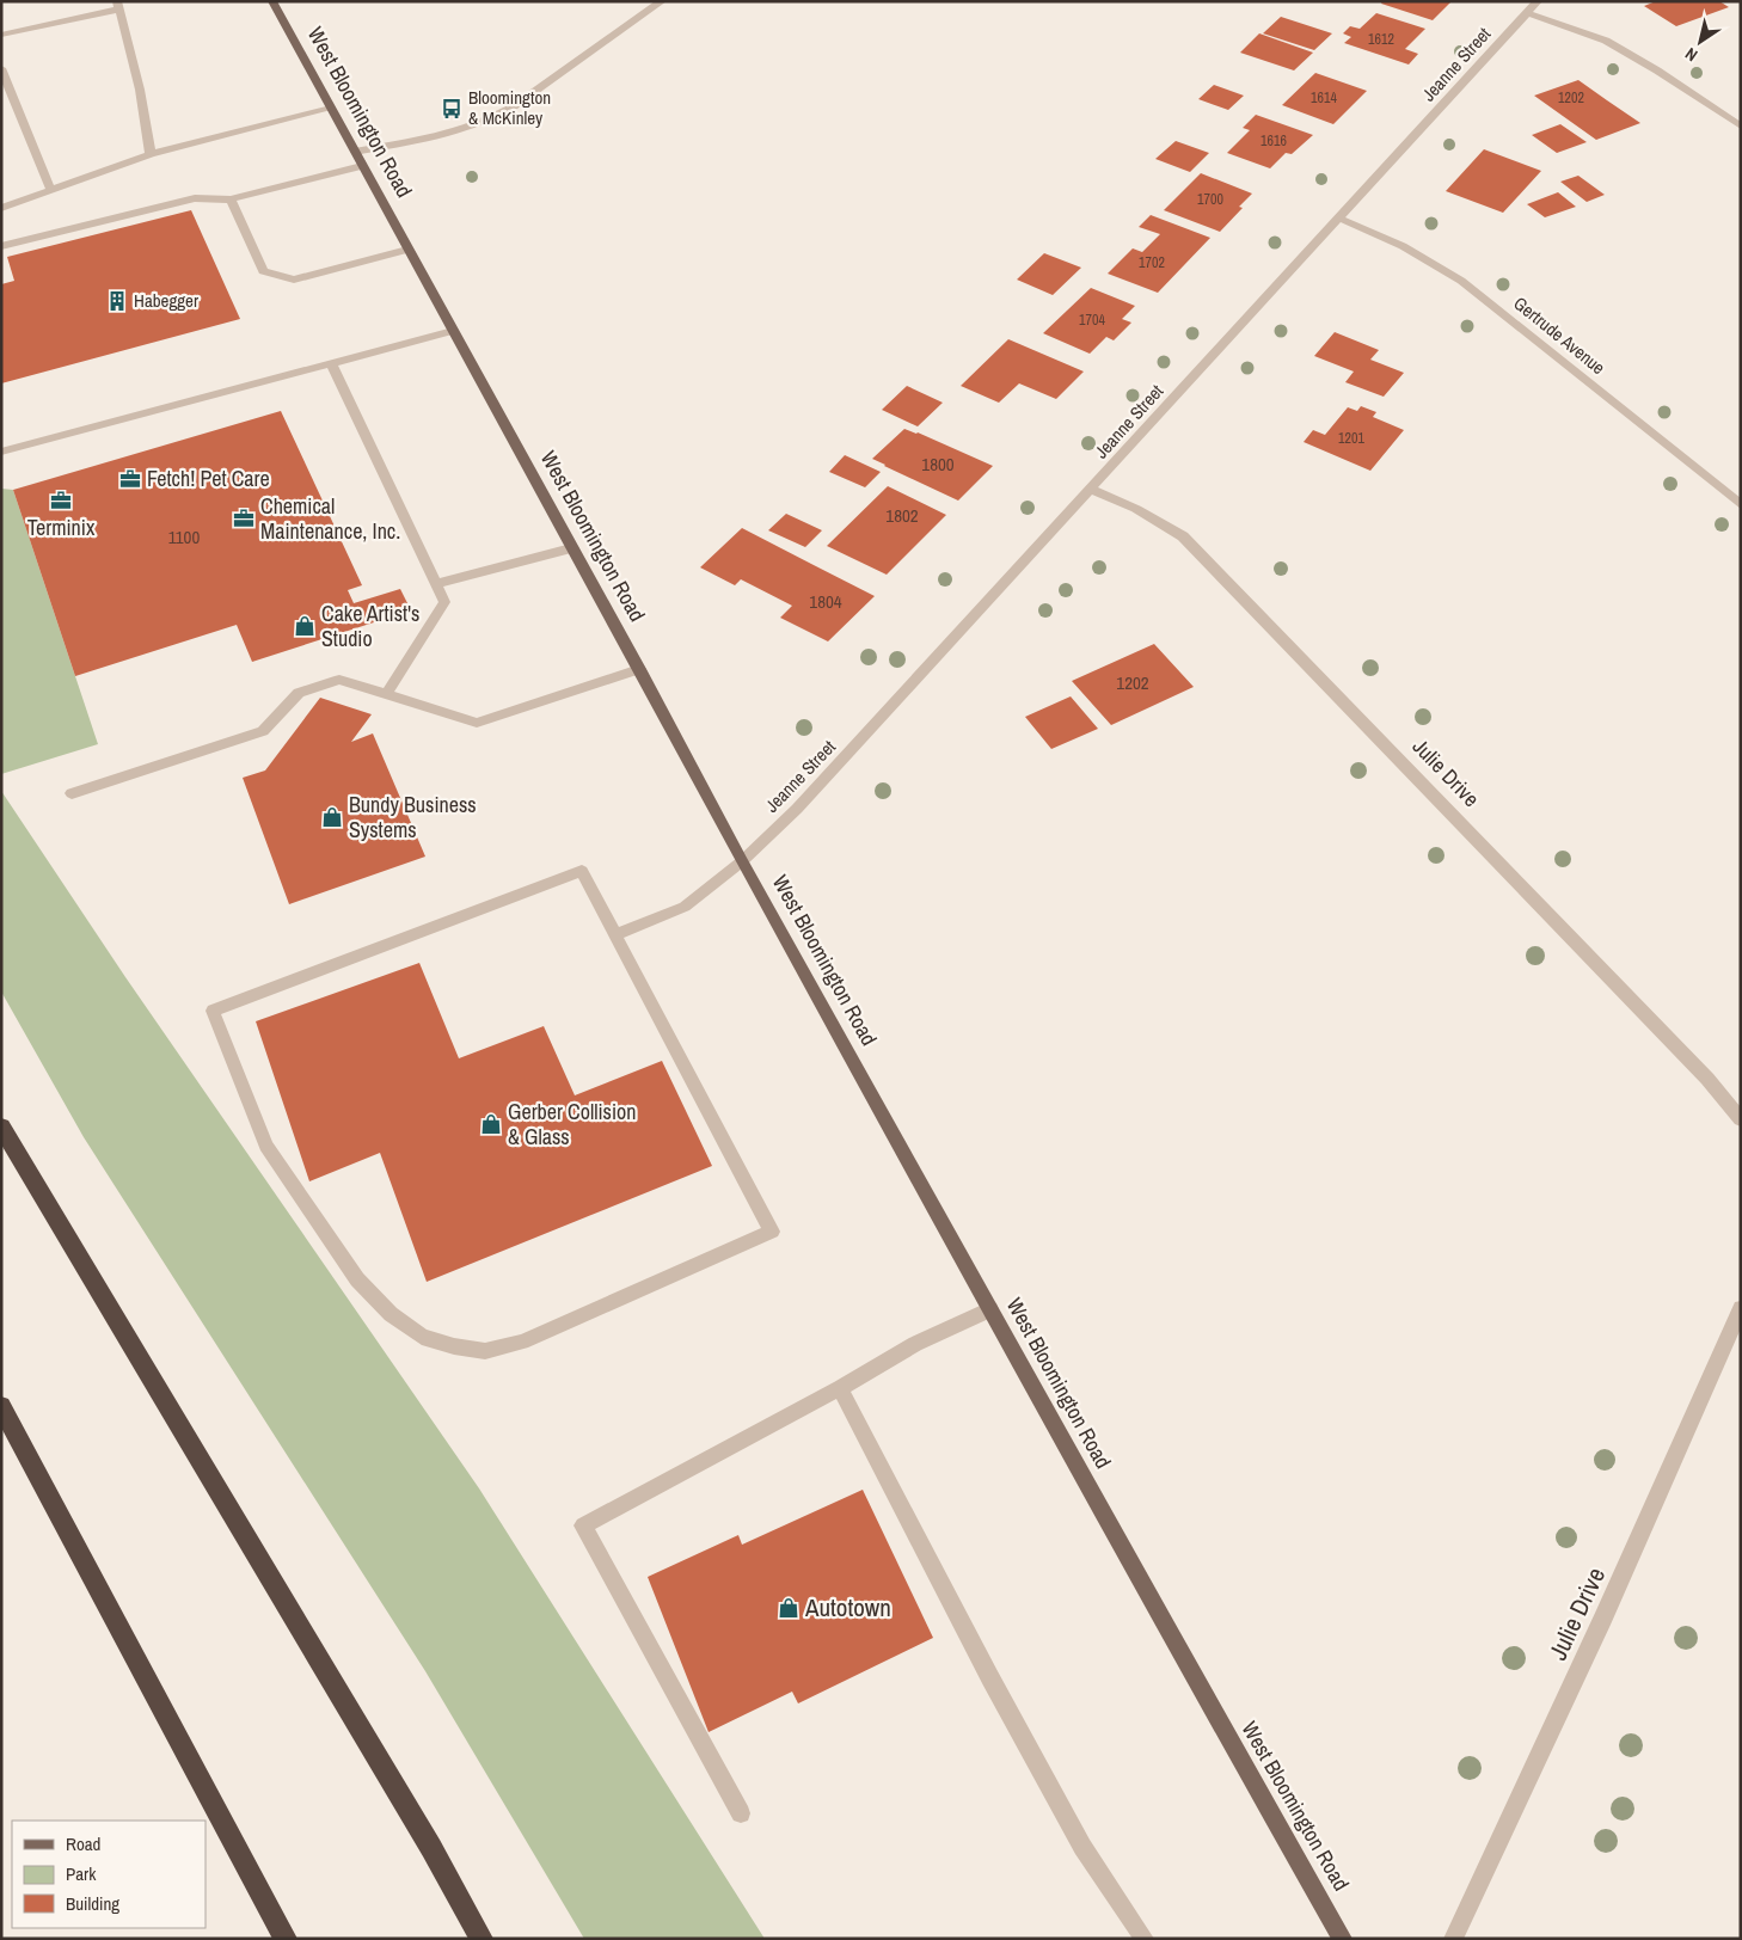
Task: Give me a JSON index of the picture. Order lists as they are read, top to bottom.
{
  "streets": {
    "main road": ["West Bloomington Road"],
    "street": ["Jeanne Street", "Gertrude Avenue", "Julie Drive"]
  },
  "crossings": [
    ["Jeanne Street", "West Bloomington Road"],
    ["Jeanne Street", "Gertrude Avenue"],
    ["Jeanne Street", "Julie Drive"]
  ],
  "places": {
    "bus stop": ["Bloomington & McKinley"],
    "building": ["Habegger"],
    "office": ["Fetch! Pet Care", "Terminix", "Chemical Maintenance, Inc."],
    "shop": [
      "Cake Artist's Studio",
      "Bundy Business Systems",
      "Gerber Collision & Glass",
      "Autotown"
    ]
  },
  "house_numbers": [
    "1612",
    "1614",
    "1202",
    "1616",
    "1700",
    "1702",
    "1704",
    "1201",
    "1800",
    "1802",
    "1100",
    "1804",
    "1202"
  ],
  "legend": ["Road", "Park", "Building"],
  "north": "bottom left"
}
